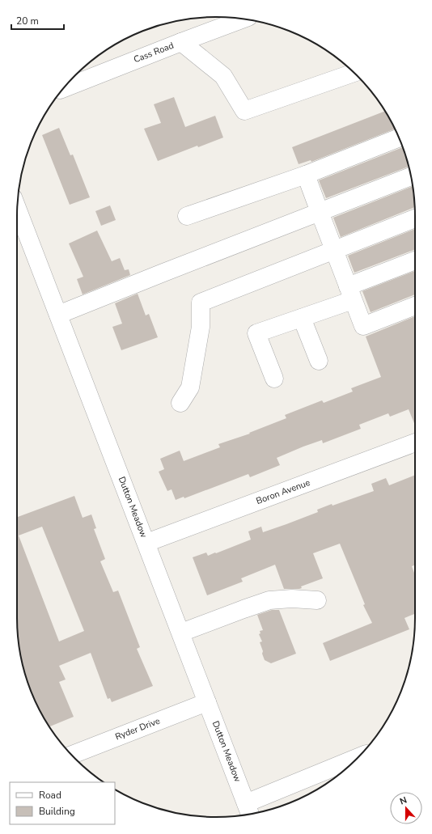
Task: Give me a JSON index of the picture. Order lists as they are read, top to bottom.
{
  "streets": {
    "street": [
      "Cass Road",
      "Boron Avenue",
      "Dutton Meadow",
      "Ryder Drive"
    ]
  },
  "crossings": [
    ["Boron Avenue", "Dutton Meadow"],
    ["Dutton Meadow", "Ryder Drive"]
  ],
  "legend": ["Road", "Building"],
  "scale_bar": "20 m",
  "north": "top"
}
